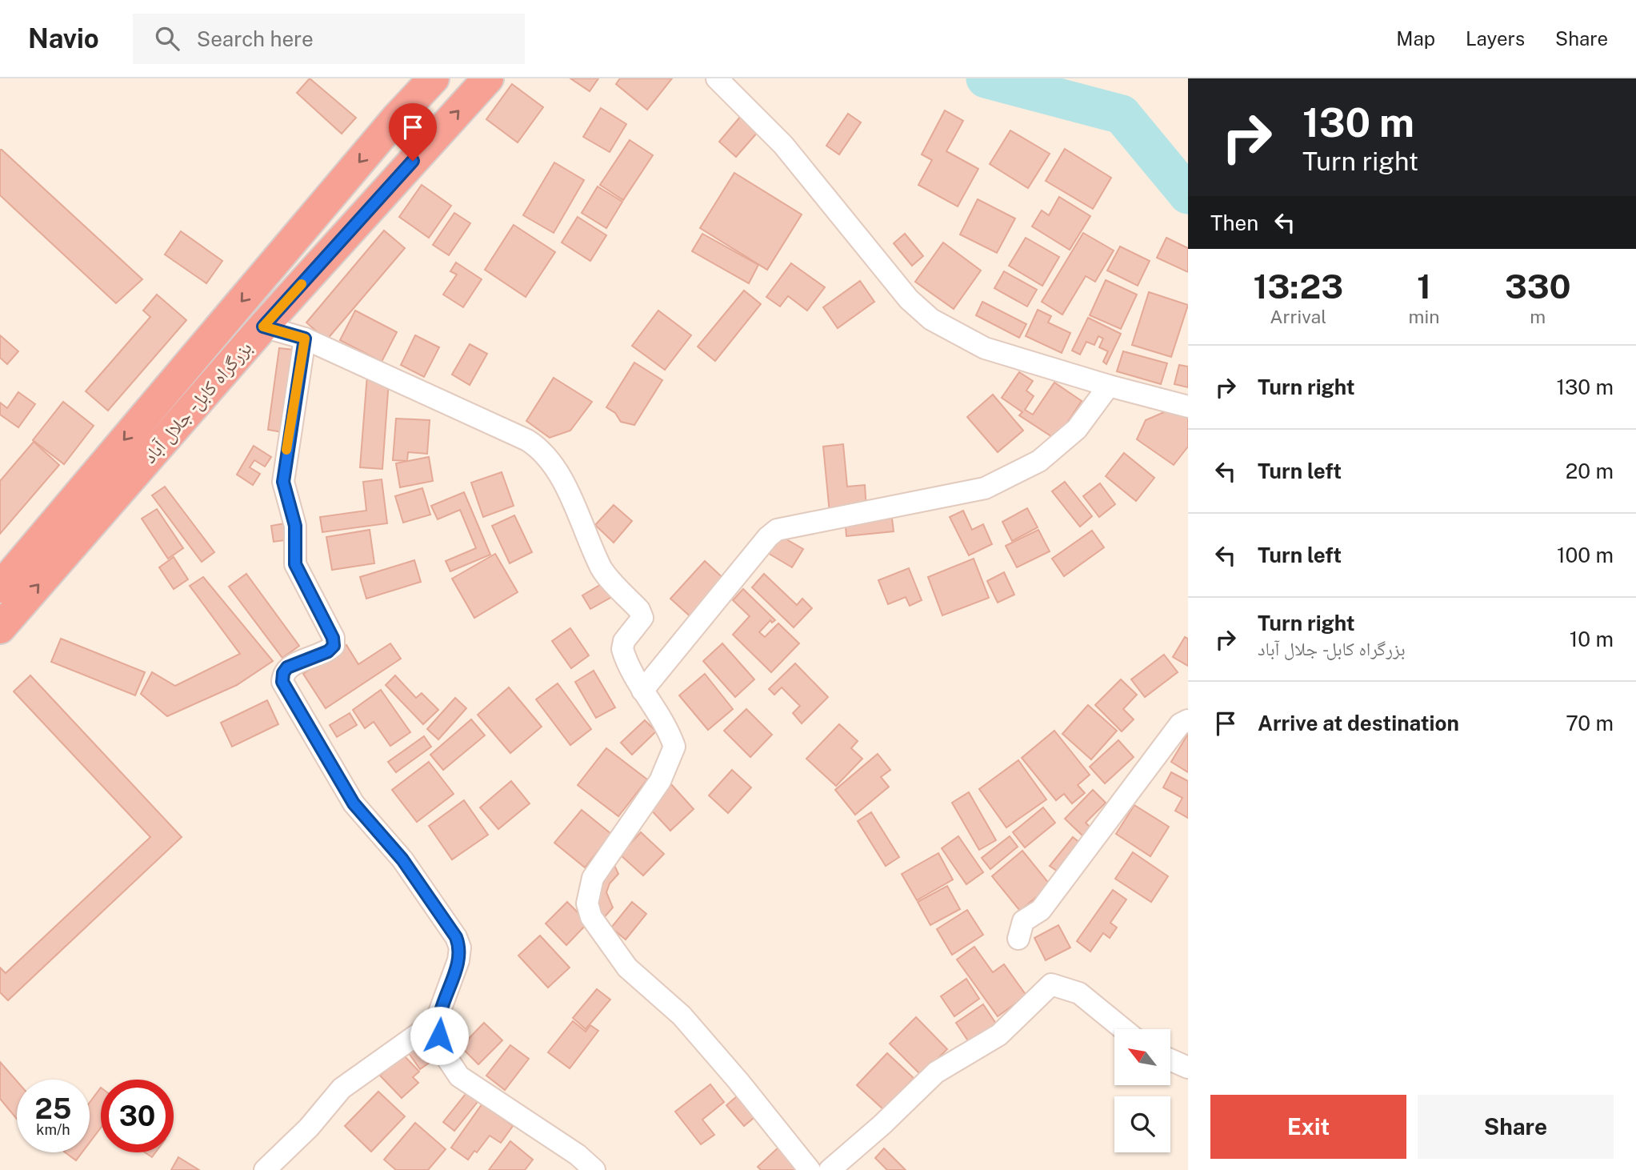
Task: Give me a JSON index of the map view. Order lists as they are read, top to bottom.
{
  "streets": {
    "highway": ["بزرگراه کابل- جلال آباد"]
  },
  "north": "top left",
  "page": {
    "header": "Navio",
    "search": "Search here",
    "nav": ["Map", "Layers", "Share"],
    "turn": ["130 m", "Turn right"],
    "then": "Then",
    "eta": [
      "13:23",
      "Arrival",
      "1",
      "min",
      "330",
      "m"
    ],
    "list": [
      {
        "name": "Turn right",
        "value": "130 m"
      },
      {
        "name": "Turn left",
        "value": "20 m"
      },
      {
        "name": "Turn left",
        "value": "100 m"
      },
      {
        "name": "Turn right",
        "note": "بزرگراه کابل- جلال آباد",
        "value": "10 m"
      },
      {
        "name": "Arrive at destination",
        "value": "70 m"
      }
    ],
    "speed": "25 km/h",
    "limit": "30",
    "buttons": ["Exit", "Share"]
  }
}
